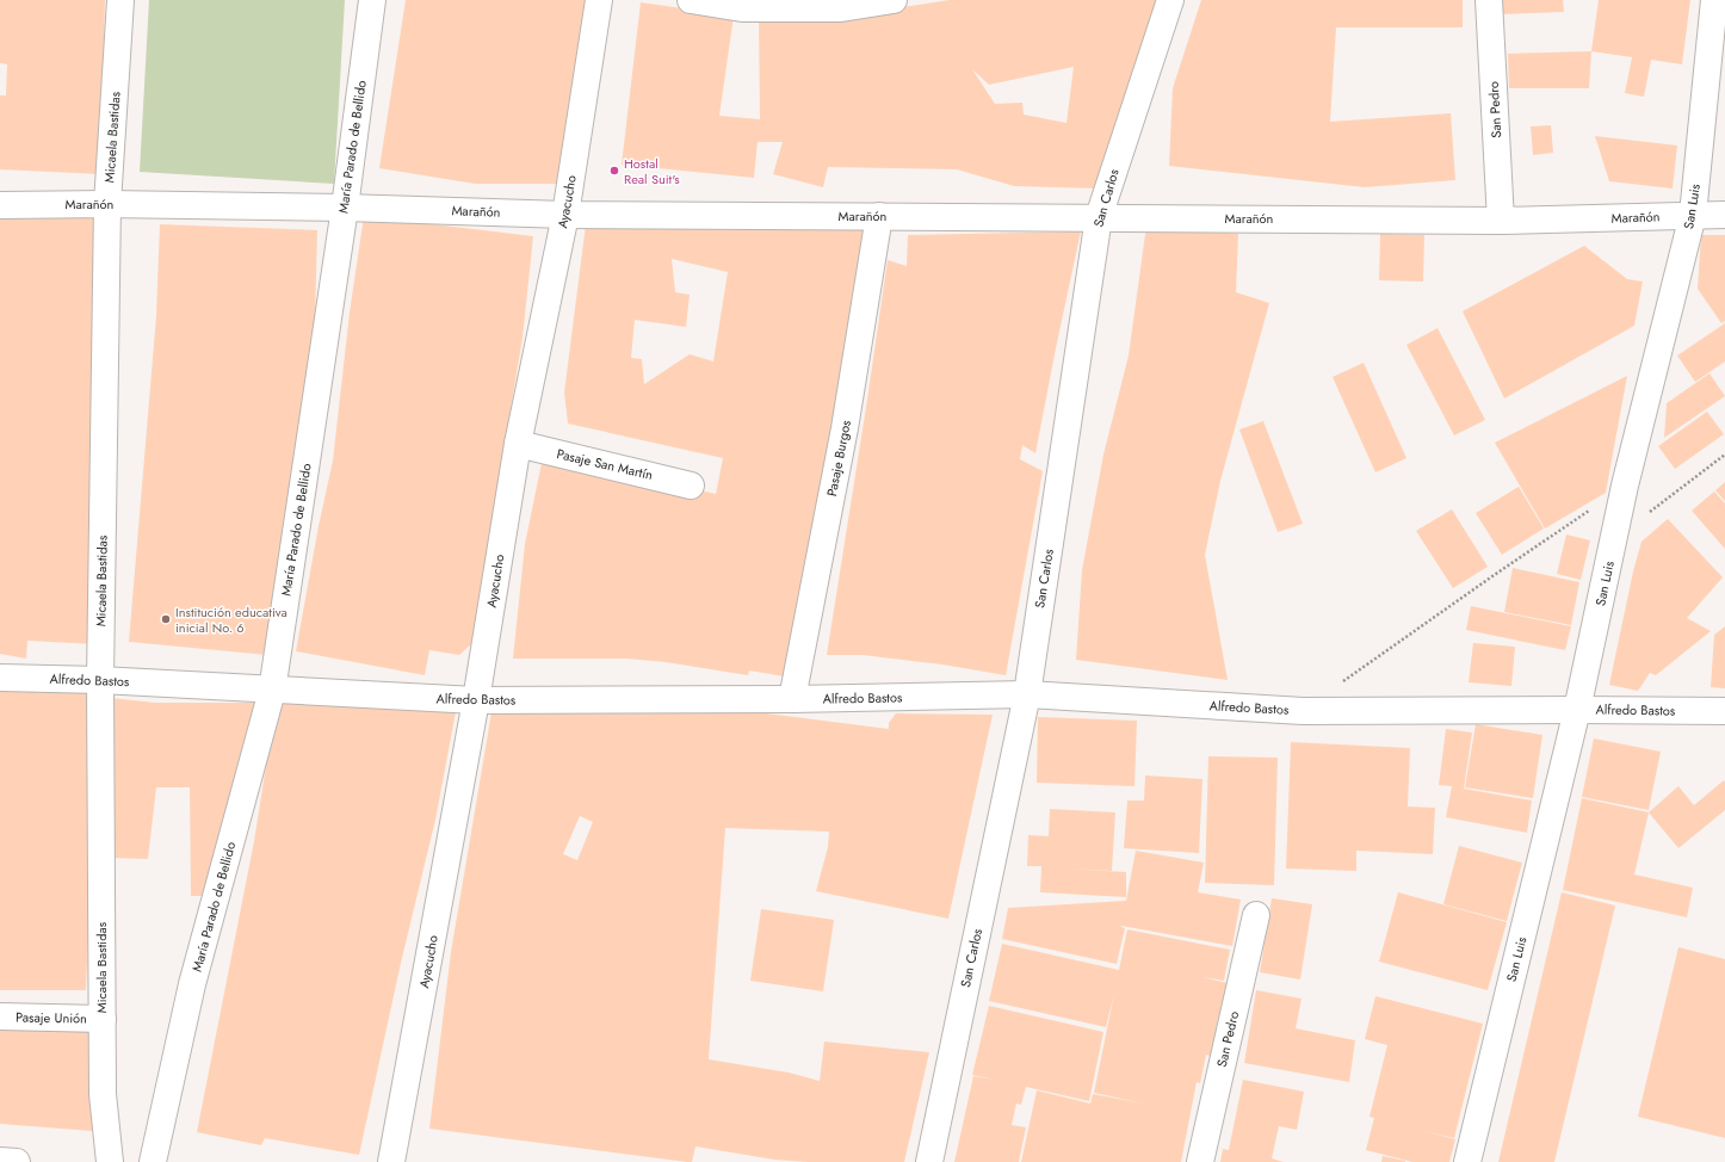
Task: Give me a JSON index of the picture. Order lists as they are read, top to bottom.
{
  "streets": {
    "street": [
      "San Pedro",
      "Micaela Bastidas",
      "María Parado de Bellido",
      "San Carlos",
      "Ayacucho",
      "Marañón",
      "San Luis",
      "Pasaje Burgos",
      "Pasaje San Martín",
      "Alfredo Bastos",
      "Pasaje Unión"
    ]
  },
  "crossings": [
    ["San Pedro", "Marañón"],
    ["Micaela Bastidas", "Marañón"],
    ["Micaela Bastidas", "Alfredo Bastos"],
    ["Micaela Bastidas", "Pasaje Unión"],
    ["María Parado de Bellido", "Marañón"],
    ["María Parado de Bellido", "Alfredo Bastos"],
    ["San Carlos", "Marañón"],
    ["San Carlos", "Alfredo Bastos"],
    ["Ayacucho", "Marañón"],
    ["Ayacucho", "Pasaje San Martín"],
    ["Ayacucho", "Alfredo Bastos"],
    ["Marañón", "San Luis"],
    ["Marañón", "Pasaje Burgos"],
    ["San Luis", "Alfredo Bastos"],
    ["Pasaje Burgos", "Alfredo Bastos"]
  ],
  "places": ["Hostal Real Suit's", "Institución educativa inicial No. 6"]
}
